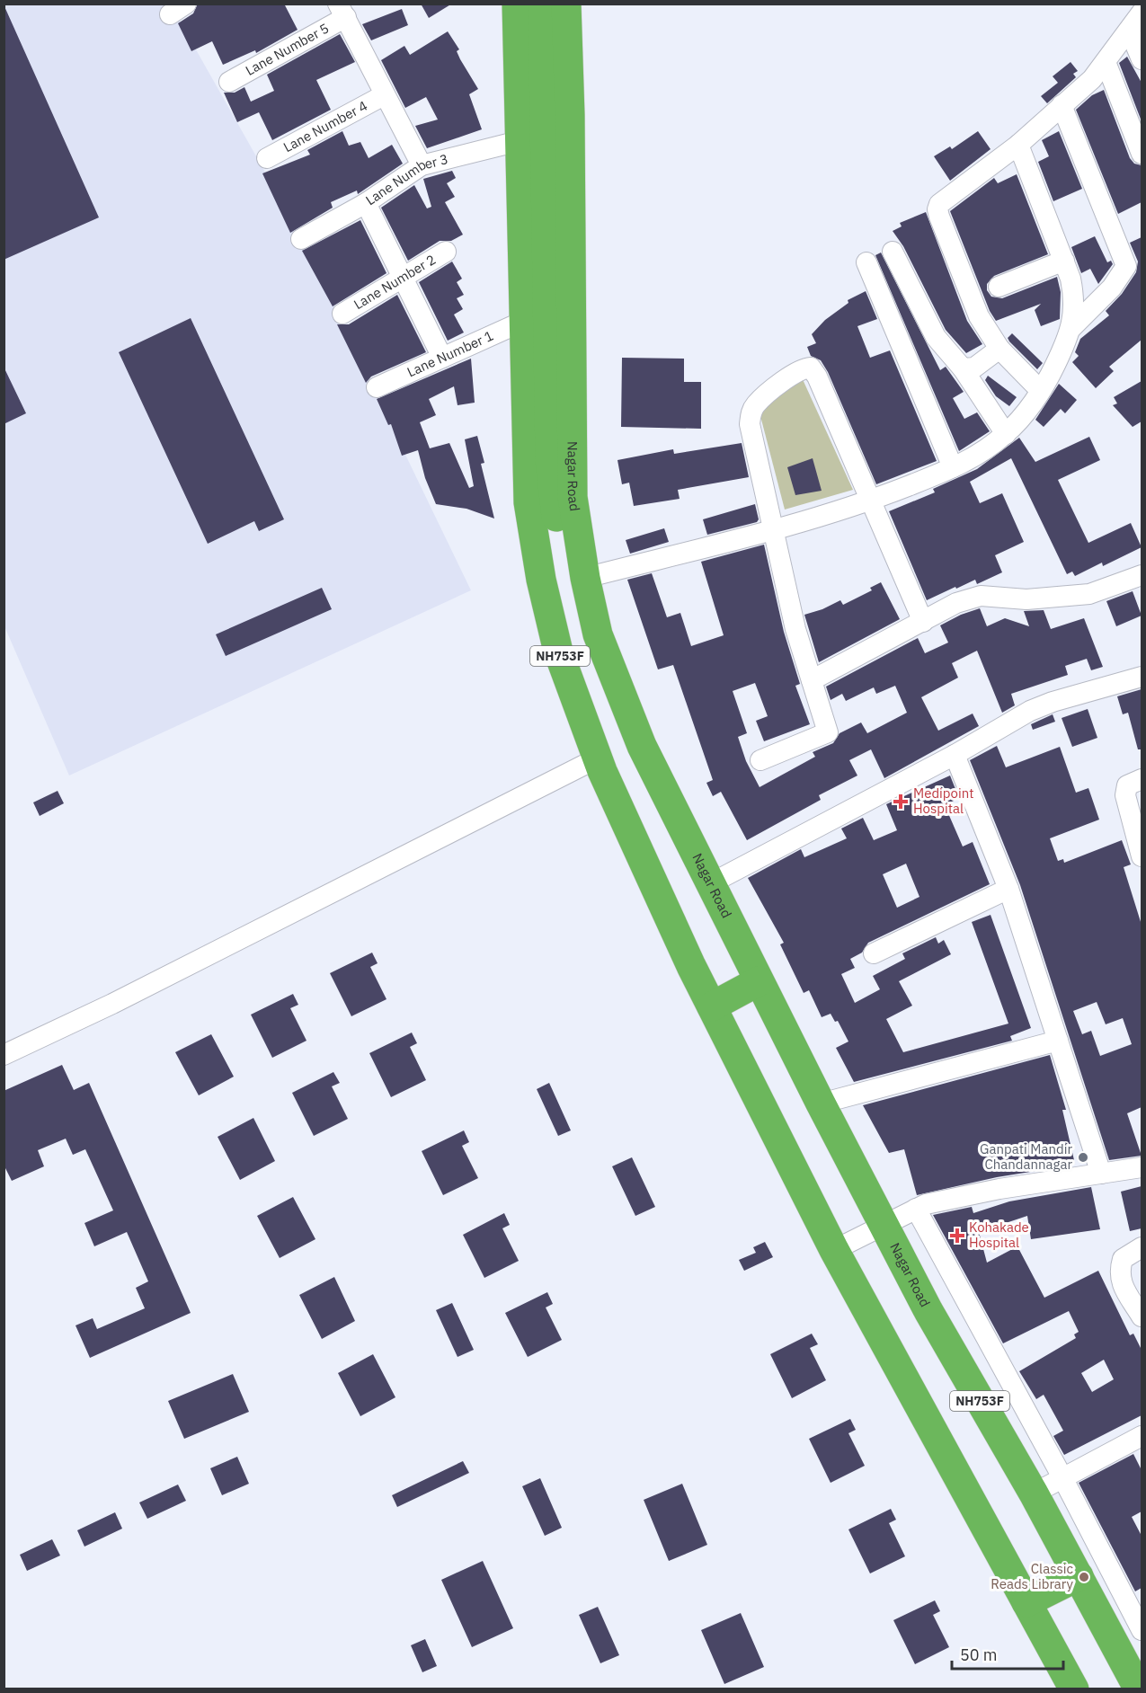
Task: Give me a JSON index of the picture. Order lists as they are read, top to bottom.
{
  "streets": {
    "highway": ["Nagar Road", "NH753F"],
    "street": [
      "Lane Number 5",
      "Lane Number 4",
      "Lane Number 3",
      "Lane Number 2",
      "Lane Number 1"
    ]
  },
  "crossings": [
    ["Lane Number 3", "NH753F"],
    ["Lane Number 1", "NH753F"]
  ],
  "places": {
    "health": ["Medipoint Hospital", "Kohakade Hospital"],
    "other": ["Ganpati Mandir Chandannagar", "Classic Reads Library"]
  },
  "scale_bar": "50 m"
}
